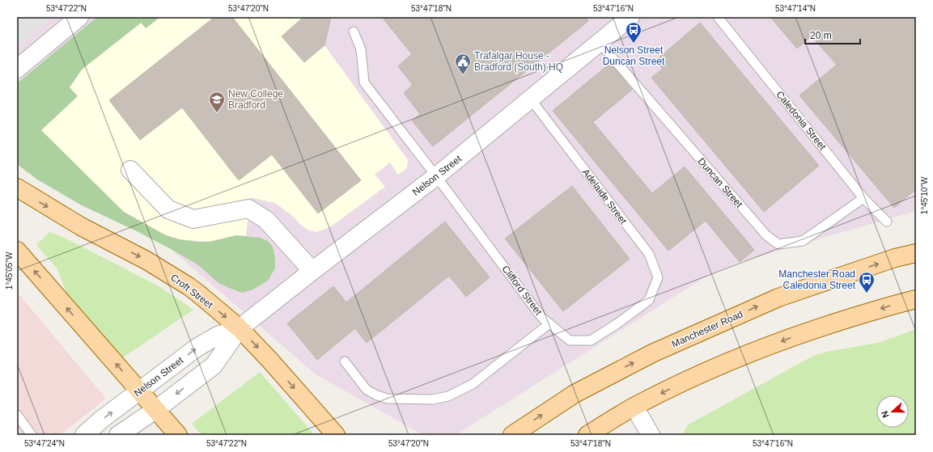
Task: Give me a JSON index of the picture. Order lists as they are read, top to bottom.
{
  "streets": {
    "main road": ["Croft Street", "Manchester Road"],
    "street": ["Nelson Street"],
    "lane": [
      "Caledonia Street",
      "Duncan Street",
      "Adelaide Street",
      "Clifford Street"
    ]
  },
  "crossings": [
    ["Caledonia Street", "Duncan Street"],
    ["Nelson Street", "Duncan Street"],
    ["Nelson Street", "Adelaide Street"],
    ["Nelson Street", "Clifford Street"],
    ["Nelson Street", "Croft Street"],
    ["Adelaide Street", "Clifford Street"]
  ],
  "places": {
    "bus stop": ["Nelson Street Duncan Street", "Manchester Road Caledonia Street"],
    "public building": ["Trafalgar House - Bradford (South) HQ"],
    "school or university": ["New College Bradford"]
  },
  "scale_bar": "20 m",
  "north": "left",
  "coordinates": [
    "53°47'22\"N",
    "53°47'20\"N",
    "53°47'18\"N",
    "53°47'16\"N",
    "53°47'14\"N",
    "1°45'10\"W",
    "1°45'05\"W",
    "53°47'24\"N"
  ]
}
